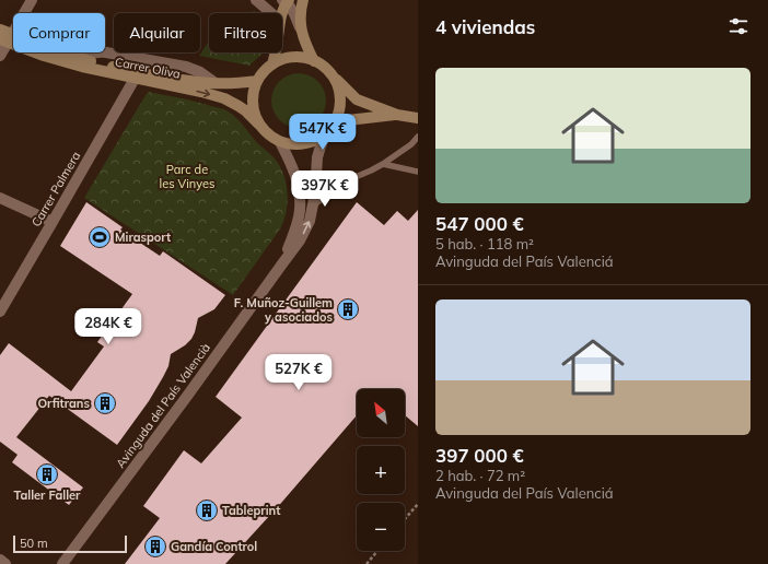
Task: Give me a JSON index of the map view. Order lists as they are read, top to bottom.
{
  "streets": {
    "main road": ["Carrer Oliva"],
    "street": ["Carrer Palmera", "Avinguda del País Valencià"]
  },
  "crossings": [
    ["Carrer Oliva", "Carrer Palmera"],
    ["Carrer Oliva", "Avinguda del País Valencià"]
  ],
  "parks": ["Parc de les Vinyes"],
  "places": {
    "sports": ["Mirasport"],
    "building": [
      "F. Muñoz-Guillem y asociados",
      "Orfitrans",
      "Taller Faller",
      "Tableprint",
      "Gandía Control"
    ]
  },
  "scale_bar": "50 m",
  "north": "top left",
  "page": {
    "heading": "4 viviendas",
    "chip": ["Comprar", "Alquilar", "Filtros"],
    "list": [
      {
        "name": "547 000 €",
        "note": "5 hab. · 118 m² · Avinguda del País Valenciá"
      },
      {
        "name": "397 000 €",
        "note": "2 hab. · 72 m² · Avinguda del País Valenciá"
      }
    ],
    "price": [
      "547K €",
      "397K €",
      "284K €",
      "527K €"
    ],
    "map_buttons": ["+", "−"],
    "scale": "50 m"
  }
}
